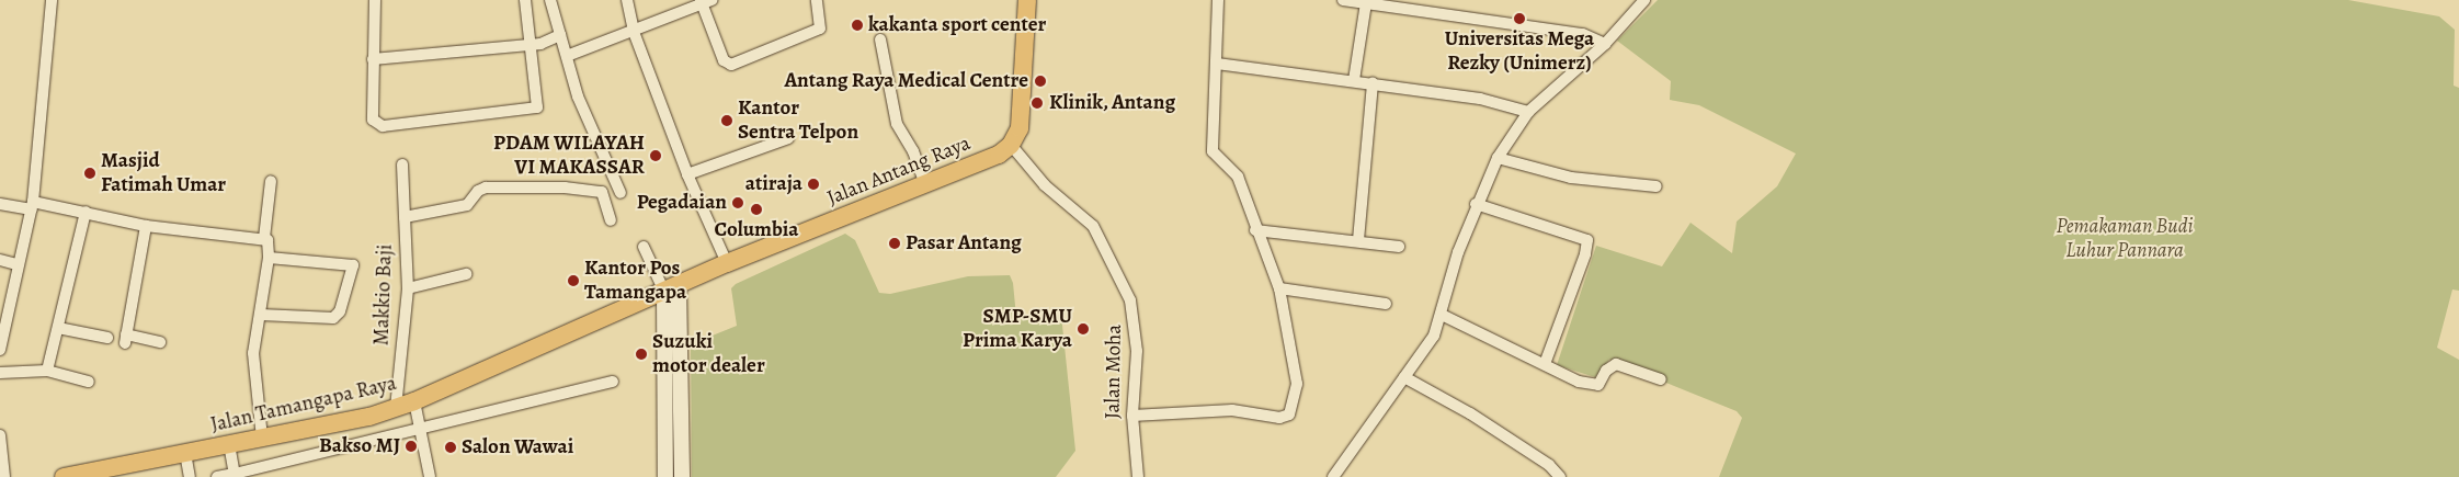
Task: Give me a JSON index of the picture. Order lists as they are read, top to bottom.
{
  "streets": {
    "main road": ["Jalan Antang Raya", "Jalan Tamangapa Raya"],
    "street": ["Makkio Baji", "Jalan Moha"]
  },
  "crossings": [
    ["Jalan Antang Raya", "Jalan Moha"],
    ["Jalan Antang Raya", "Jalan Tamangapa Raya"],
    ["Makkio Baji", "Jalan Tamangapa Raya"]
  ],
  "parks": ["Pemakaman Budi Luhur Pannara"],
  "places": [
    "Universitas Mega Rezky (Unimerz)",
    "kakanta sport center",
    "Antang Raya Medical Centre",
    "Klinik, Antang",
    "Kantor Sentra Telpon",
    "PDAM WILAYAH VI MAKASSAR",
    "Masjid Fatimah Umar",
    "atiraja",
    "Pegadaian",
    "Columbia",
    "Pasar Antang",
    "Kantor Pos Tamangapa",
    "SMP-SMU Prima Karya",
    "Suzuki motor dealer",
    "Bakso MJ",
    "Salon Wawai"
  ]
}
